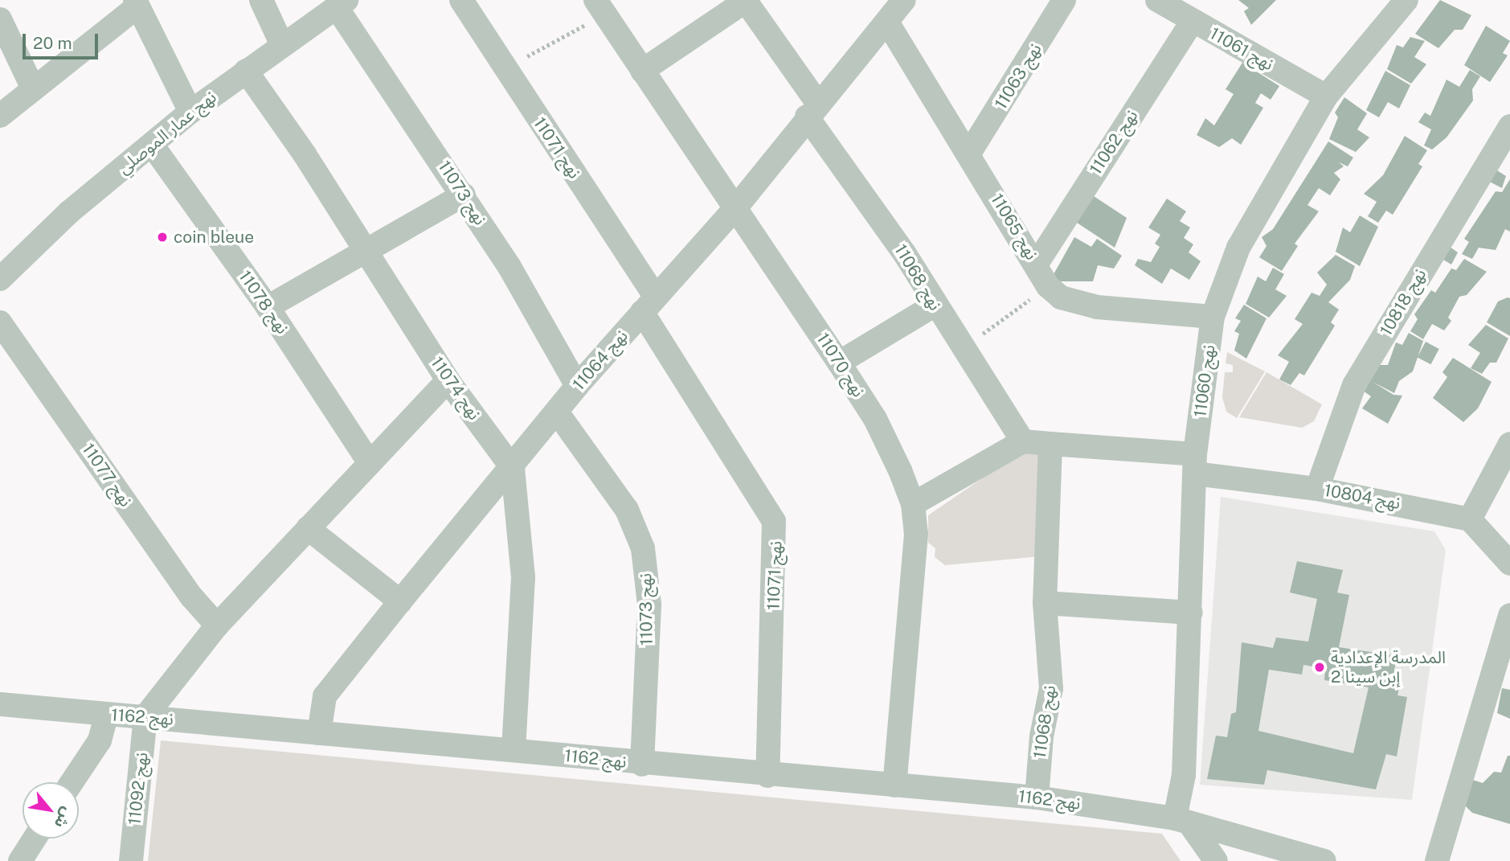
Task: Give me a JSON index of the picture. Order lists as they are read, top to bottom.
{
  "streets": {
    "street": [
      "نهج 11061",
      "نهج 11063",
      "نهج عمار الموصلي",
      "نهج 11062",
      "نهج 11071",
      "نهج 11073",
      "نهج 11065",
      "نهج 11068",
      "نهج 11078",
      "نهج 10818",
      "نهج 11064",
      "نهج 11070",
      "نهج 11060",
      "نهج 11074",
      "نهج 11077",
      "نهج 10804",
      "نهج 1162",
      "نهج 11092"
    ]
  },
  "crossings": [
    ["نهج 11061", "نهج 11062"],
    ["نهج 11061", "نهج 11060"],
    ["نهج 11063", "نهج 11065"],
    ["نهج عمار الموصلي", "نهج 11073"],
    ["نهج عمار الموصلي", "نهج 11078"],
    ["نهج عمار الموصلي", "نهج 11074"],
    ["نهج 11062", "نهج 11065"],
    ["نهج 11071", "نهج 11064"],
    ["نهج 11071", "نهج 1162"],
    ["نهج 11073", "نهج 11064"],
    ["نهج 11073", "نهج 1162"],
    ["نهج 11065", "نهج 11064"],
    ["نهج 11068", "نهج 11064"],
    ["نهج 11068", "نهج 1162"],
    ["نهج 10818", "نهج 10804"],
    ["نهج 11064", "نهج 11070"],
    ["نهج 11064", "نهج 11074"],
    ["نهج 11064", "نهج 1162"],
    ["نهج 11070", "نهج 1162"],
    ["نهج 11060", "نهج 10804"],
    ["نهج 11060", "نهج 1162"],
    ["نهج 1162", "نهج 11092"]
  ],
  "places": ["coin bleue", "المدرسة الإعدادية إبن سينا 2"],
  "scale_bar": "20 m",
  "north": "bottom right"
}
